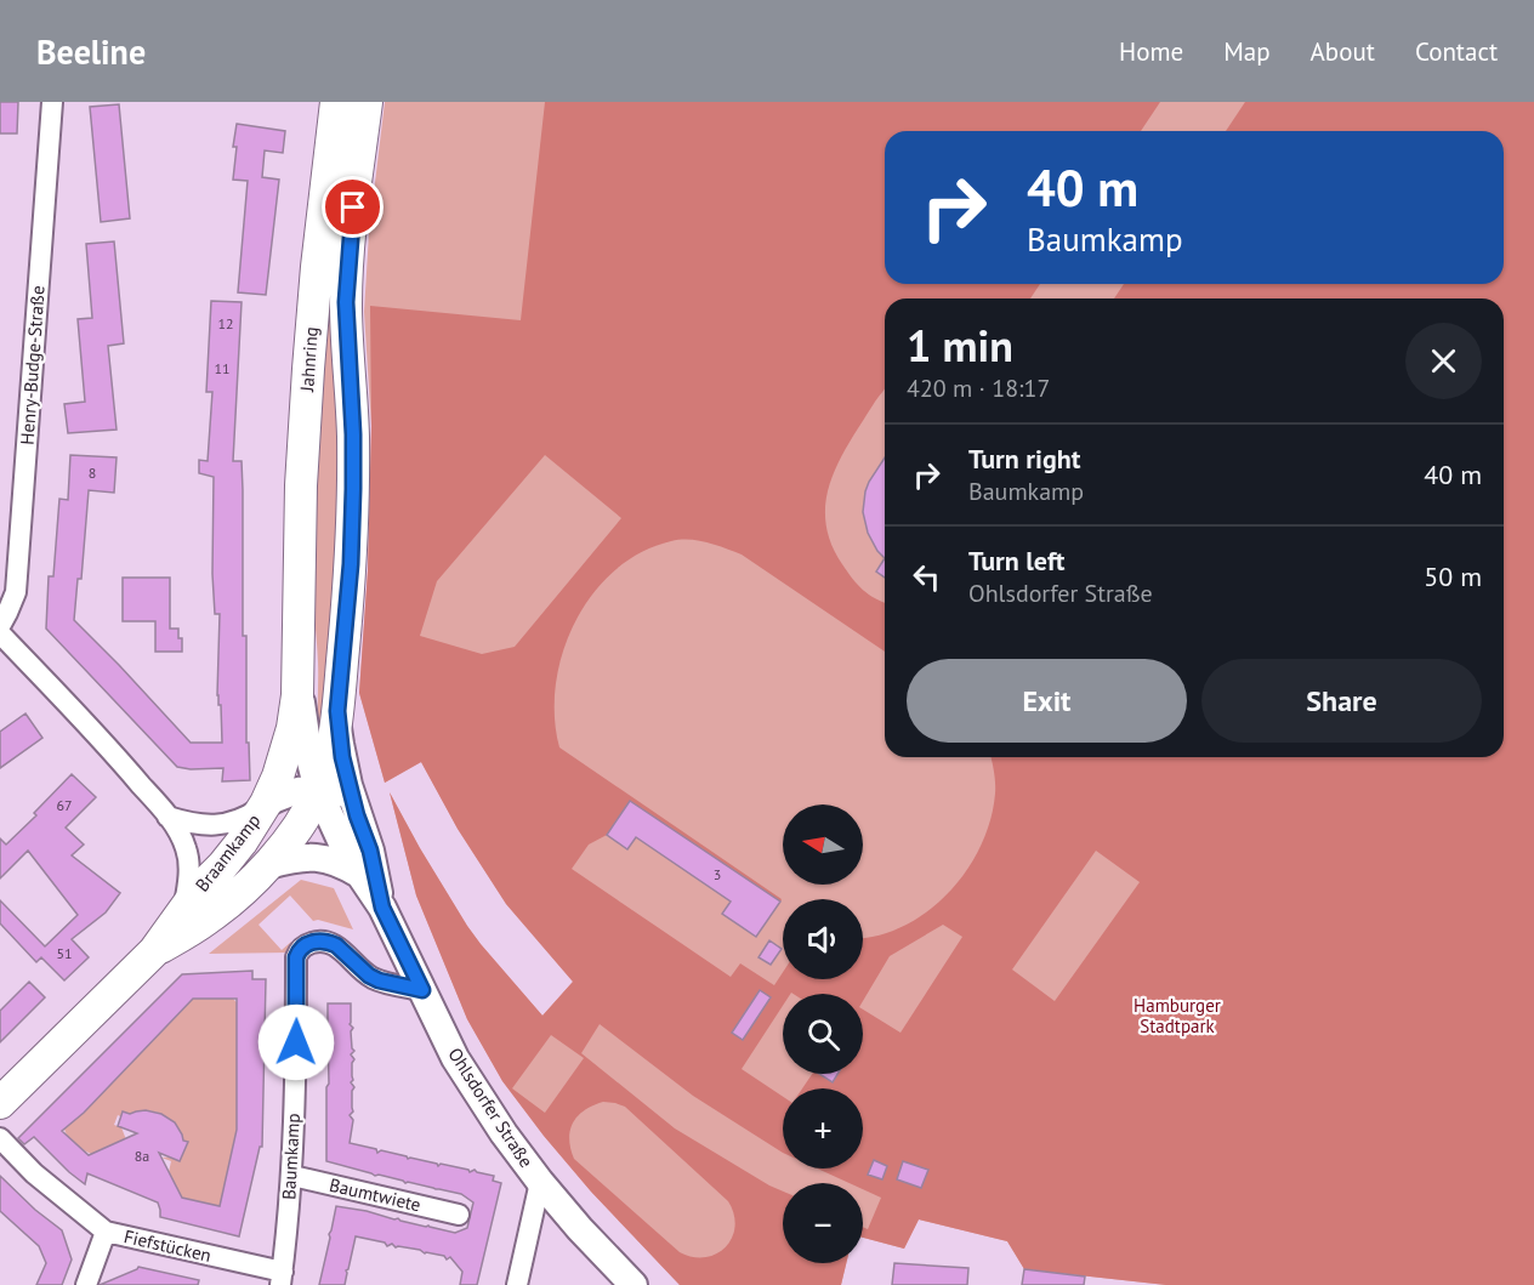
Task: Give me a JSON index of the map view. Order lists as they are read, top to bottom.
{
  "streets": {
    "main road": ["Jahnring", "Braamkamp"],
    "street": [
      "Henry-Budge-Straße",
      "Ohlsdorfer Straße",
      "Baumkamp",
      "Baumtwiete",
      "Fiefstücken"
    ]
  },
  "crossings": [
    ["Jahnring", "Braamkamp"],
    ["Jahnring", "Ohlsdorfer Straße"],
    ["Braamkamp", "Ohlsdorfer Straße"],
    ["Ohlsdorfer Straße", "Baumkamp"],
    ["Baumkamp", "Baumtwiete"],
    ["Baumkamp", "Fiefstücken"]
  ],
  "parks": ["Hamburger Stadtpark"],
  "house_numbers": [
    "12",
    "11",
    "8",
    "67",
    "3",
    "51",
    "8a"
  ],
  "north": "left",
  "page": {
    "header": "Beeline",
    "nav": [
      "Home",
      "Map",
      "About",
      "Contact"
    ],
    "turn": ["40 m", "Baumkamp"],
    "heading": ["1 min", "420 m · 18:17"],
    "list": [
      {
        "name": "Turn right",
        "note": "Baumkamp",
        "value": "40 m"
      },
      {
        "name": "Turn left",
        "note": "Ohlsdorfer Straße",
        "value": "50 m"
      }
    ],
    "buttons": ["Exit", "Share"],
    "map_buttons": ["+", "−"]
  }
}
